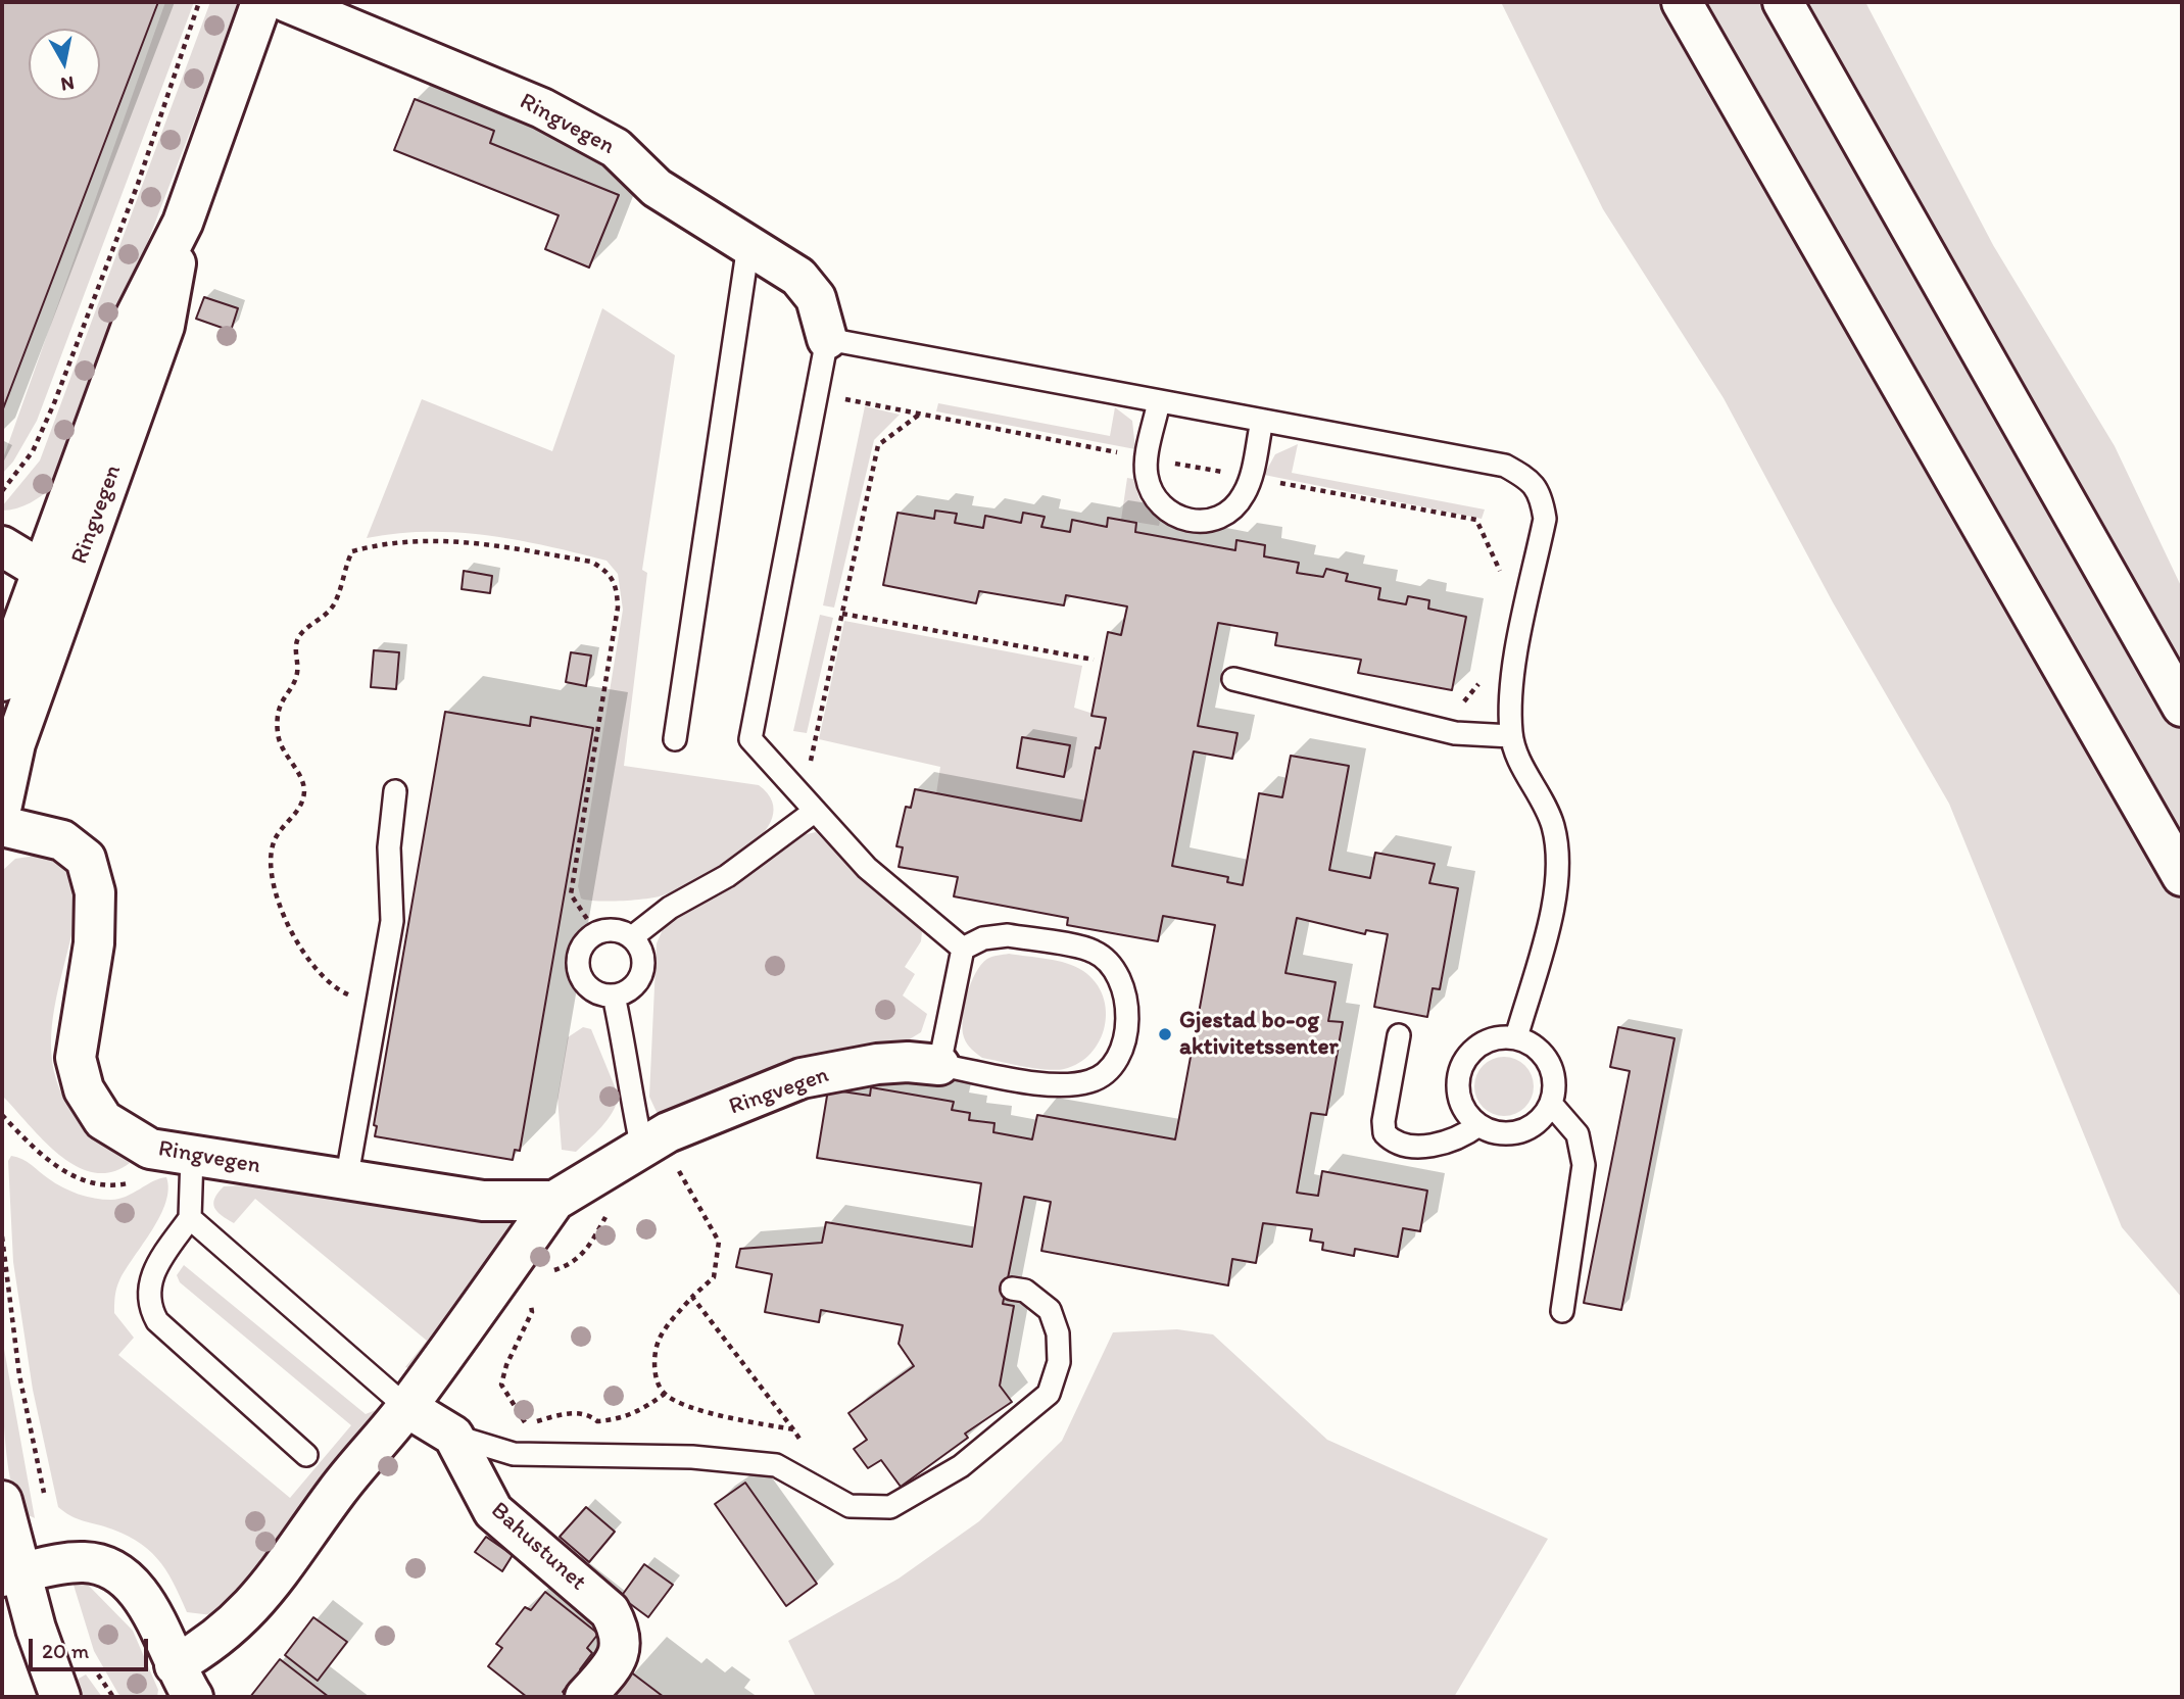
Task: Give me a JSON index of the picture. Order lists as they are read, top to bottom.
{
  "streets": {
    "main road": ["Ringvegen", "Bahustunet"]
  },
  "places": ["Gjestad bo-og aktivitetssenter"],
  "scale_bar": "20 m",
  "north": "bottom"
}
